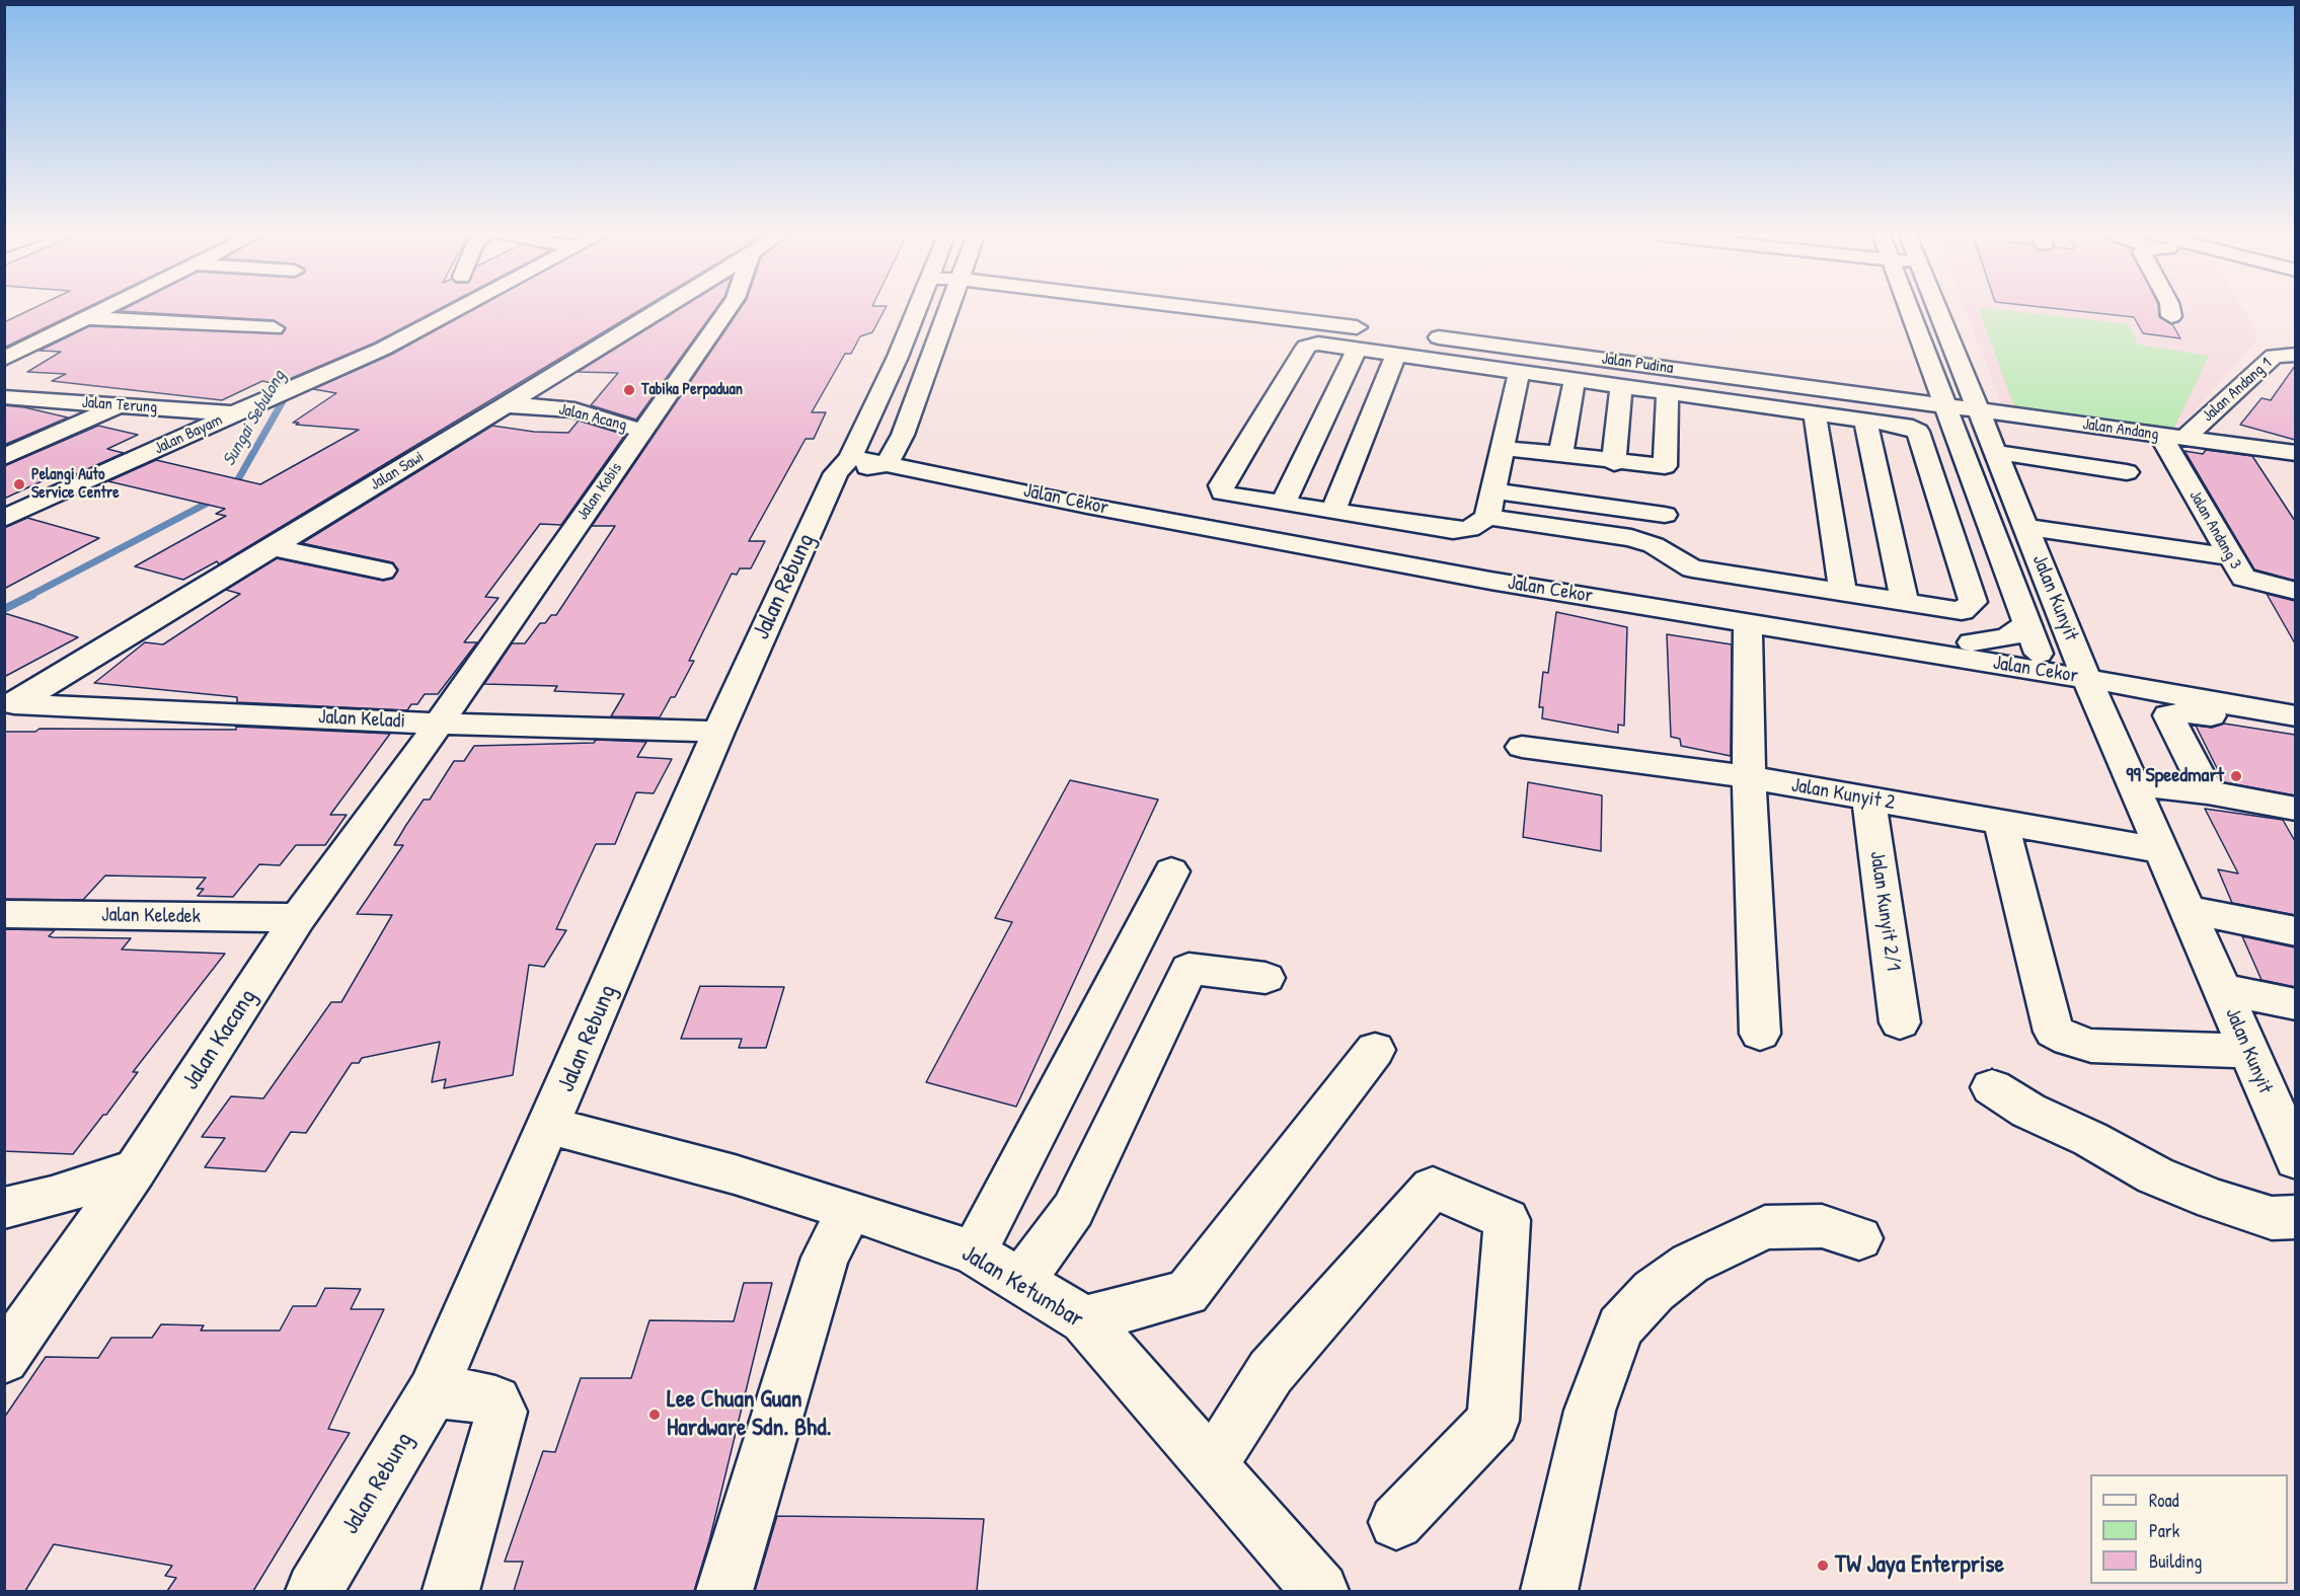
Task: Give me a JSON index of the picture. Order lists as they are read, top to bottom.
{
  "streets": {
    "street": [
      "Jalan Pudina",
      "Jalan Andang 1",
      "Jalan Terung",
      "Jalan Acang",
      "Jalan Andang",
      "Jalan Bayam",
      "Jalan Sawi",
      "Jalan Kobis",
      "Jalan Cekor",
      "Jalan Andang 3",
      "Jalan Rebung",
      "Jalan Kunyit",
      "Jalan Keladi",
      "Jalan Kunyit 2",
      "Jalan Kunyit 2/1",
      "Jalan Keledek",
      "Jalan Kacang",
      "Jalan Ketumbar"
    ]
  },
  "crossings": [
    ["Jalan Pudina", "Jalan Andang"],
    ["Jalan Pudina", "Jalan Kunyit"],
    ["Jalan Andang 1", "Jalan Andang"],
    ["Jalan Andang 1", "Jalan Andang 3"],
    ["Jalan Terung", "Jalan Bayam"],
    ["Jalan Acang", "Jalan Sawi"],
    ["Jalan Acang", "Jalan Kobis"],
    ["Jalan Andang", "Jalan Andang 3"],
    ["Jalan Andang", "Jalan Kunyit"],
    ["Jalan Sawi", "Jalan Keladi"],
    ["Jalan Kobis", "Jalan Keladi"],
    ["Jalan Kobis", "Jalan Kacang"],
    ["Jalan Cekor", "Jalan Kunyit"],
    ["Jalan Rebung", "Jalan Keladi"],
    ["Jalan Rebung", "Jalan Ketumbar"],
    ["Jalan Kunyit", "Jalan Kunyit 2"],
    ["Jalan Keladi", "Jalan Kacang"],
    ["Jalan Kunyit 2", "Jalan Kunyit 2/1"],
    ["Jalan Keledek", "Jalan Kacang"]
  ],
  "water": ["Sungai Sebulong"],
  "places": [
    "Tabika Perpaduan",
    "Pelangi Auto Service Centre",
    "99 Speedmart",
    "Lee Chuan Guan Hardware Sdn. Bhd.",
    "TW Jaya Enterprise"
  ],
  "legend": ["Road", "Park", "Building"]
}
